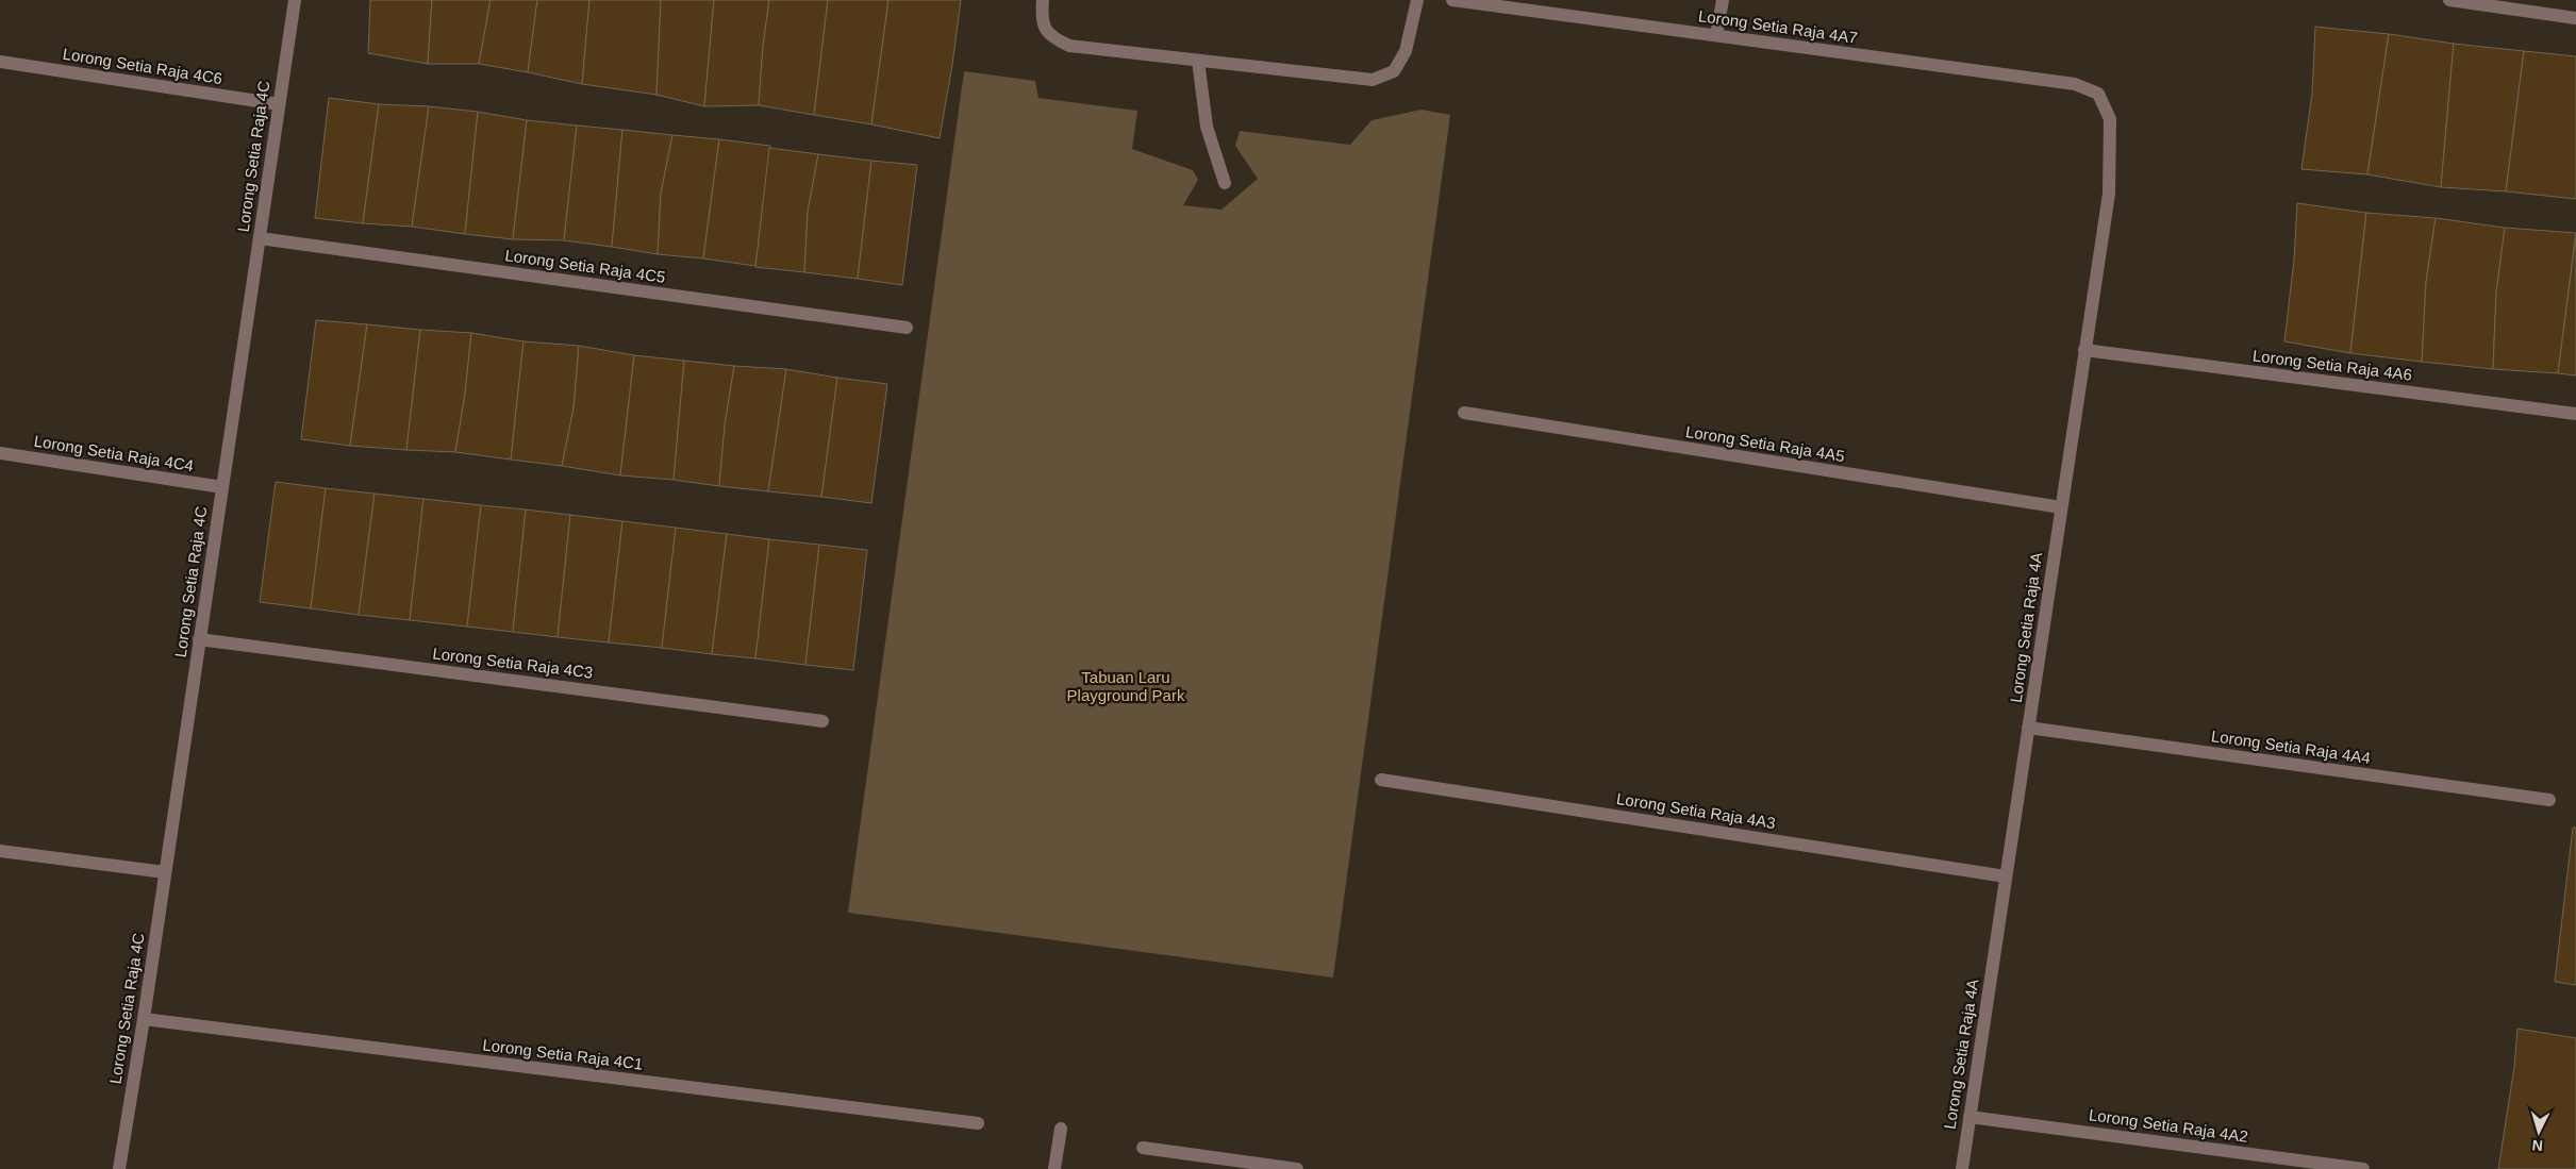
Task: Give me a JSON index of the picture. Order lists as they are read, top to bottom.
{
  "streets": {
    "street": [
      "Lorong Setia Raja 4A7",
      "Lorong Setia Raja 4C6",
      "Lorong Setia Raja 4C",
      "Lorong Setia Raja 4C5",
      "Lorong Setia Raja 4A6",
      "Lorong Setia Raja 4A5",
      "Lorong Setia Raja 4C4",
      "Lorong Setia Raja 4A",
      "Lorong Setia Raja 4C3",
      "Lorong Setia Raja 4A4",
      "Lorong Setia Raja 4A3",
      "Lorong Setia Raja 4C1",
      "Lorong Setia Raja 4A2"
    ]
  },
  "crossings": [
    ["Lorong Setia Raja 4A7", "Lorong Setia Raja 4A"],
    ["Lorong Setia Raja 4C6", "Lorong Setia Raja 4C"],
    ["Lorong Setia Raja 4C", "Lorong Setia Raja 4C5"],
    ["Lorong Setia Raja 4C", "Lorong Setia Raja 4C4"],
    ["Lorong Setia Raja 4C", "Lorong Setia Raja 4C3"],
    ["Lorong Setia Raja 4C", "Lorong Setia Raja 4C1"],
    ["Lorong Setia Raja 4A6", "Lorong Setia Raja 4A"],
    ["Lorong Setia Raja 4A5", "Lorong Setia Raja 4A"],
    ["Lorong Setia Raja 4A", "Lorong Setia Raja 4A4"],
    ["Lorong Setia Raja 4A", "Lorong Setia Raja 4A3"],
    ["Lorong Setia Raja 4A", "Lorong Setia Raja 4A2"]
  ],
  "parks": ["Tabuan Laru Playground Park"],
  "north": "bottom"
}
